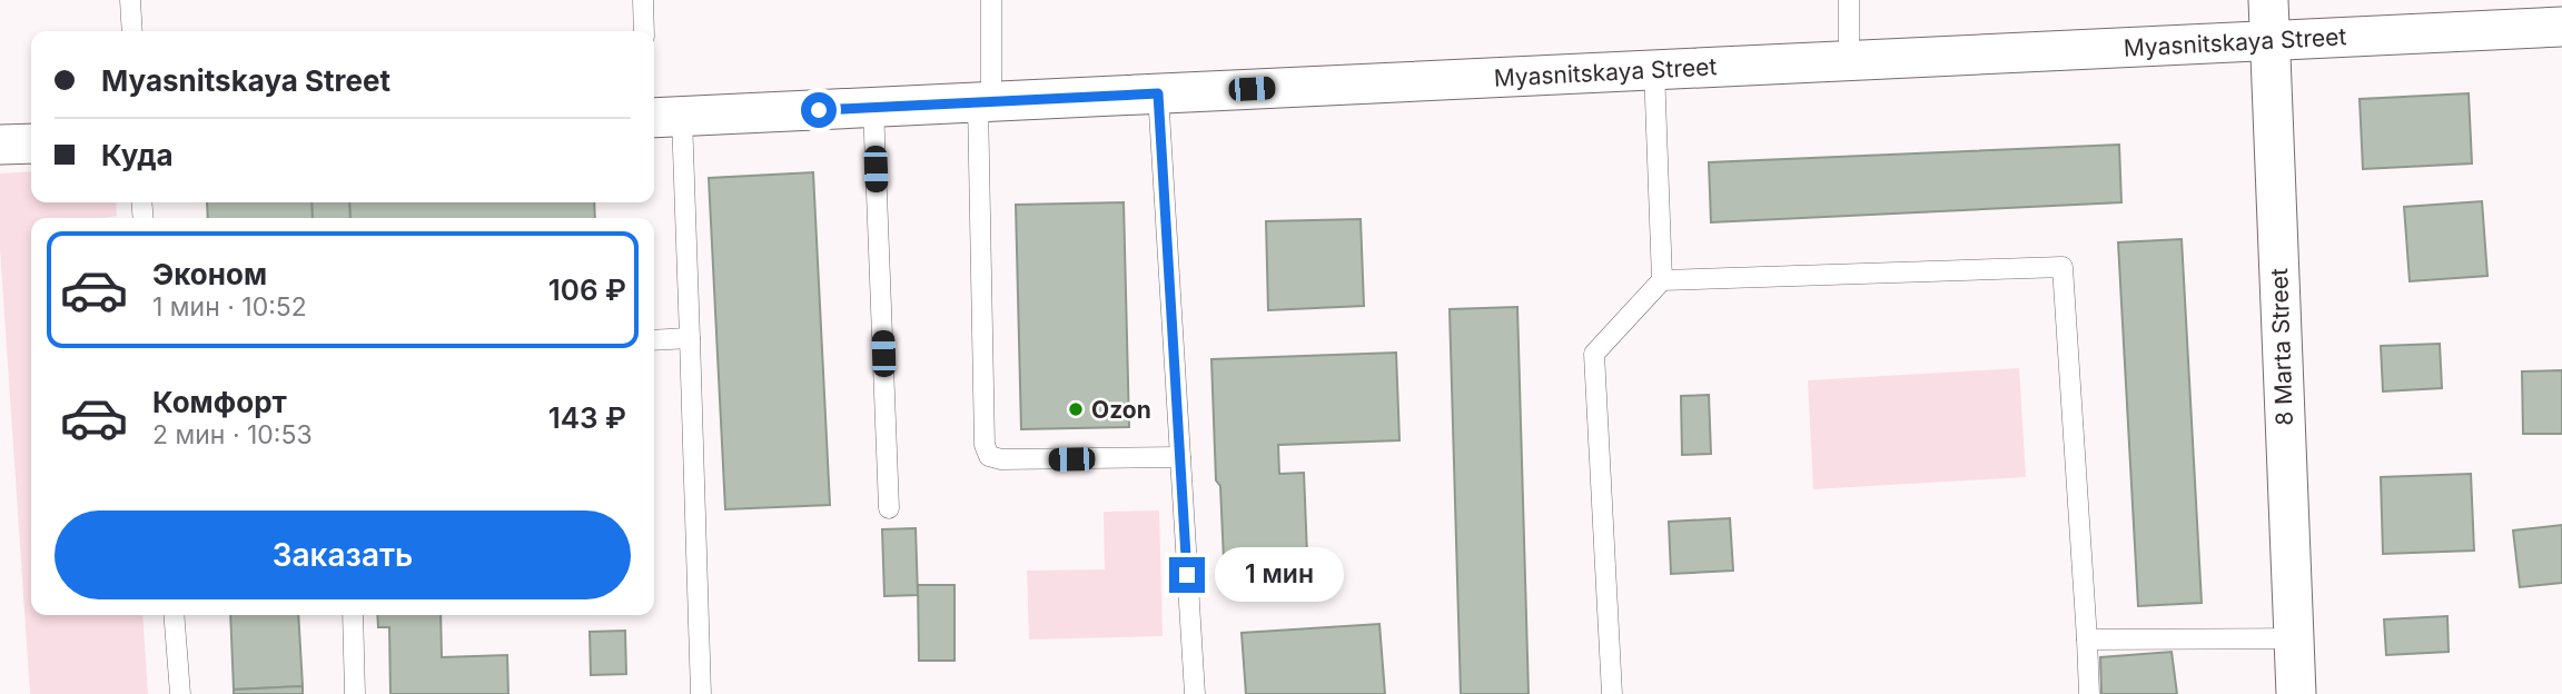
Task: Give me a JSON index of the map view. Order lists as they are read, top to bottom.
{
  "streets": {
    "street": ["Myasnitskaya Street", "8 Marta Street"]
  },
  "crossings": [
    ["Myasnitskaya Street", "8 Marta Street"]
  ],
  "places": ["Ozon"],
  "page": {
    "banner": ["Myasnitskaya Street", "Куда"],
    "list": [
      {
        "name": "Эконом",
        "note": "1 мин · 10:52",
        "value": "106 ₽"
      },
      {
        "name": "Комфорт",
        "note": "2 мин · 10:53",
        "value": "143 ₽"
      }
    ],
    "buttons": "Заказать",
    "bubble": "1 мин"
  }
}
